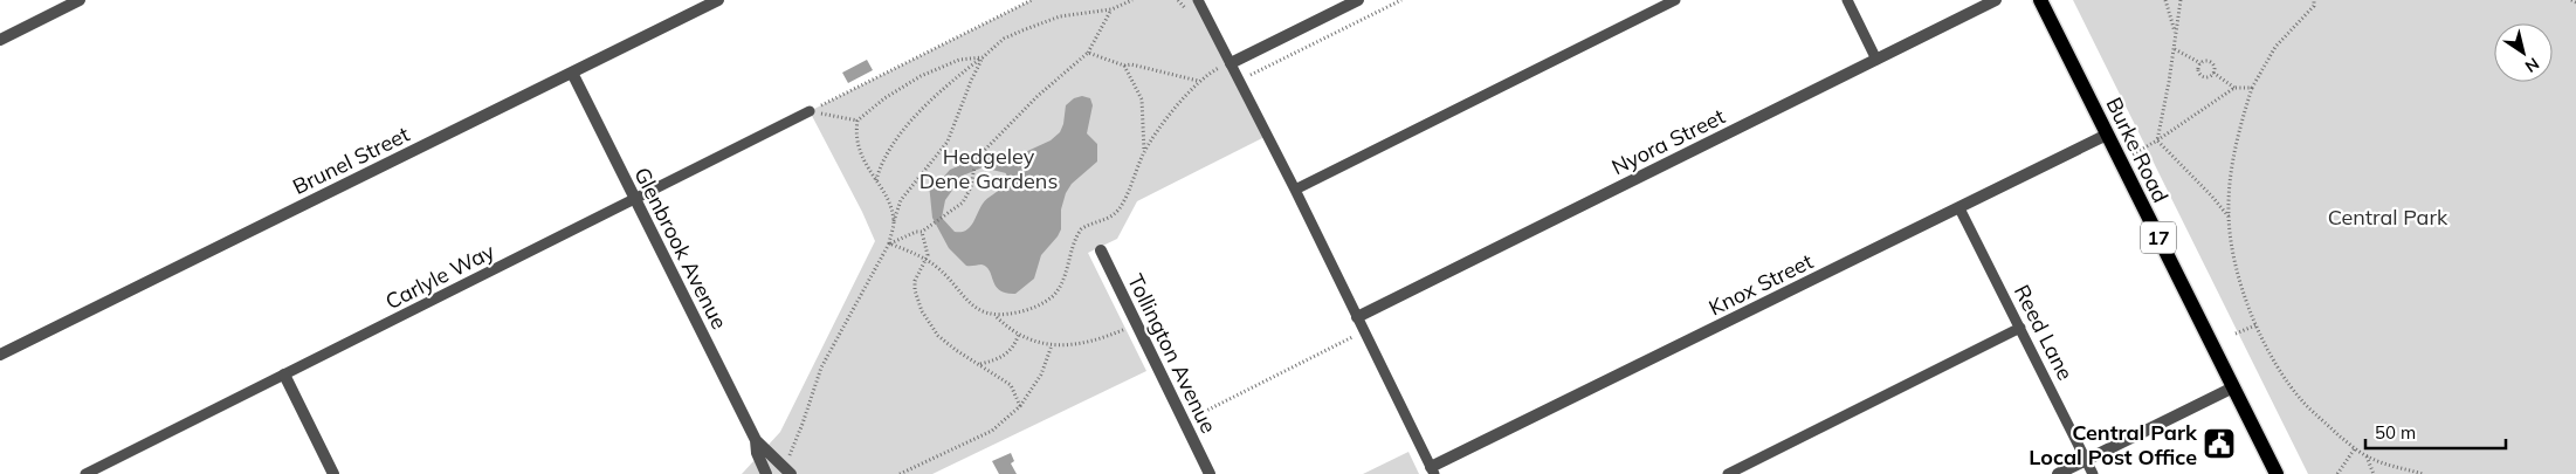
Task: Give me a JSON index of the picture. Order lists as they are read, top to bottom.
{
  "streets": {
    "main road": ["Burke Road", "17"],
    "street": [
      "Nyora Street",
      "Brunel Street",
      "Glenbrook Avenue",
      "Knox Street",
      "Tollington Avenue"
    ],
    "lane": ["Carlyle Way", "Reed Lane"]
  },
  "crossings": [
    ["Burke Road", "Knox Street"],
    ["Brunel Street", "Glenbrook Avenue"],
    ["Glenbrook Avenue", "Carlyle Way"],
    ["Knox Street", "Reed Lane"]
  ],
  "parks": ["Hedgeley Dene Gardens", "Central Park"],
  "places": {
    "public building": ["Central Park Local Post Office"]
  },
  "scale_bar": "50 m",
  "north": "bottom right"
}
